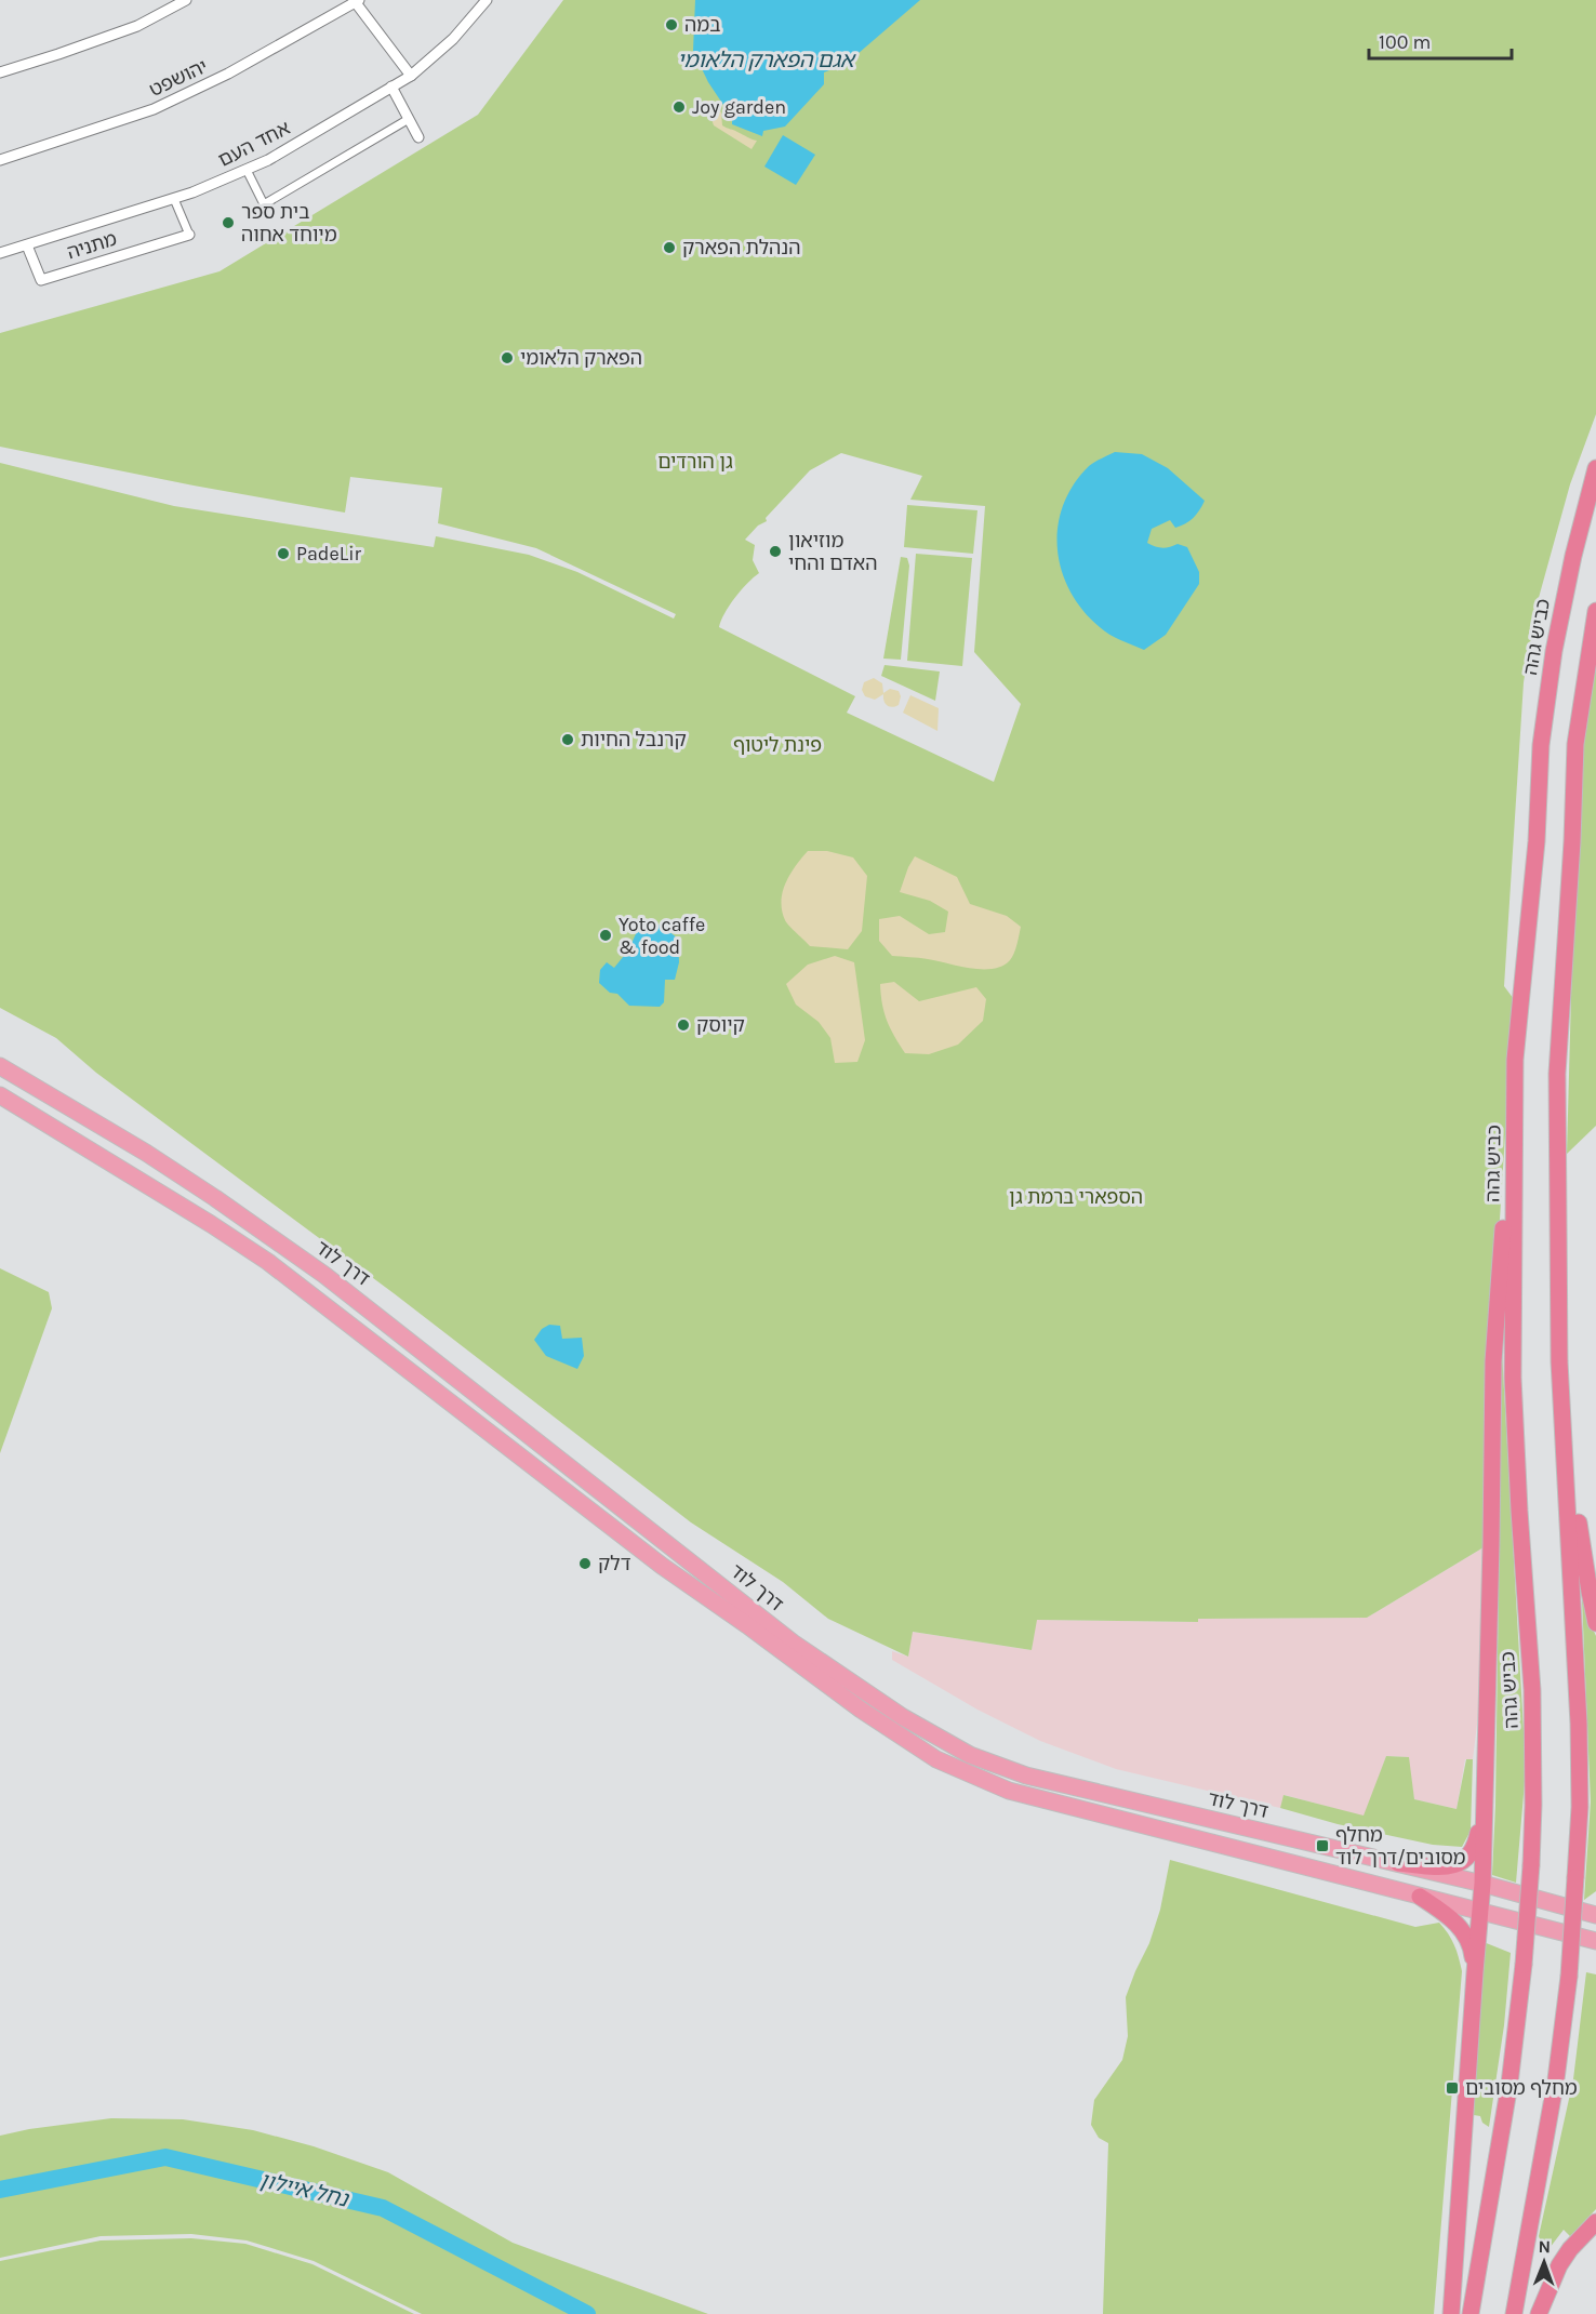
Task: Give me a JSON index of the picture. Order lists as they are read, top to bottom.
{
  "streets": {
    "highway": ["כביש גהה"],
    "main road": ["דרך לוד"],
    "street": ["יהושפט", "אחד העם", "מתניה"]
  },
  "crossings": [
    ["אחד העם", "מתניה"]
  ],
  "water": ["אגם הפארק הלאומי", "נחל איילון"],
  "parks": ["גן הורדים", "פינת ליטוף", "הספארי ברמת גן"],
  "places": {
    "other": [
      "במה",
      "Joy garden",
      "בית ספר מיוחד אחוה",
      "הנהלת הפארק",
      "הפארק הלאומי",
      "מוזיאון האדם והחי",
      "PadeLir",
      "קרנבל החיות",
      "Yoto caffe & food",
      "קיוסק",
      "דלק"
    ],
    "transit": ["מחלף מסובים/דרך לוד", "מחלף מסובים"]
  },
  "scale_bar": "100 m",
  "north": "top"
}
